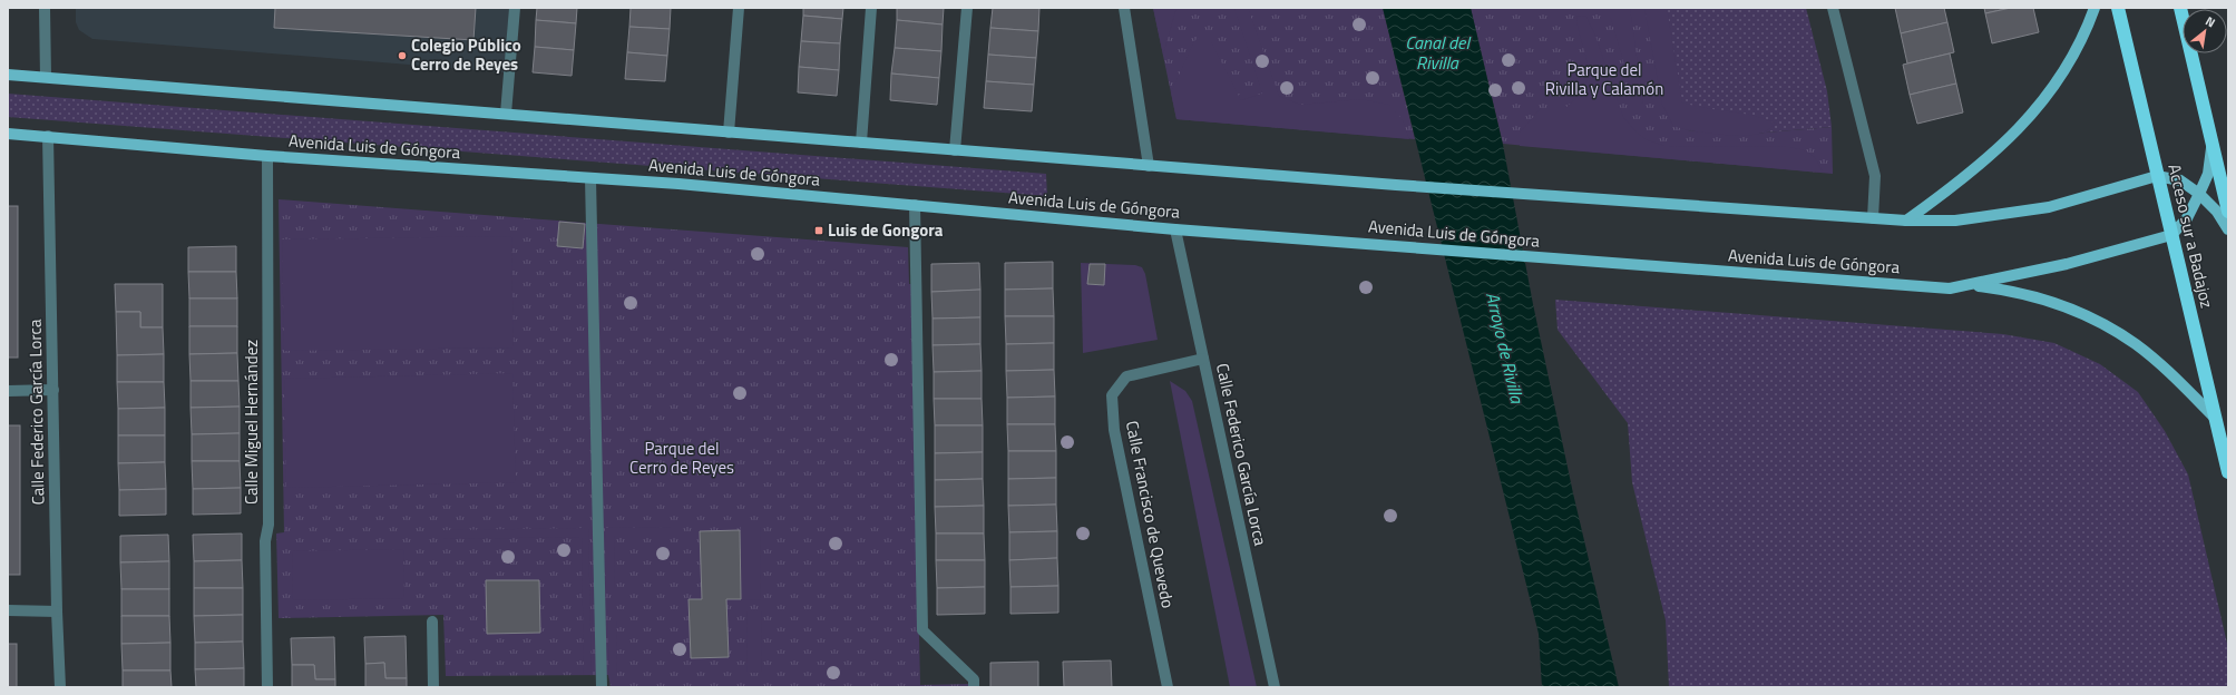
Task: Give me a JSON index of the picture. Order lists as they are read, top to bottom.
{
  "streets": {
    "highway": ["Acceso sur a Badajoz"],
    "main road": ["Avenida Luis de Góngora"],
    "street": ["Calle Federico García Lorca", "Calle Miguel Hernández", "Calle Francisco de Quevedo"]
  },
  "crossings": [
    ["Avenida Luis de Góngora", "Acceso sur a Badajoz"],
    ["Avenida Luis de Góngora", "Calle Federico García Lorca"],
    ["Avenida Luis de Góngora", "Calle Miguel Hernández"],
    ["Calle Federico García Lorca", "Calle Francisco de Quevedo"]
  ],
  "water": ["Canal del Rivilla", "Arroyo de Rivilla"],
  "parks": ["Parque del Rivilla y Calamón", "Parque del Cerro de Reyes"],
  "places": {
    "other": ["Colegio Público Cerro de Reyes"],
    "transit": ["Luis de Gongora"]
  },
  "north": "top right"
}
